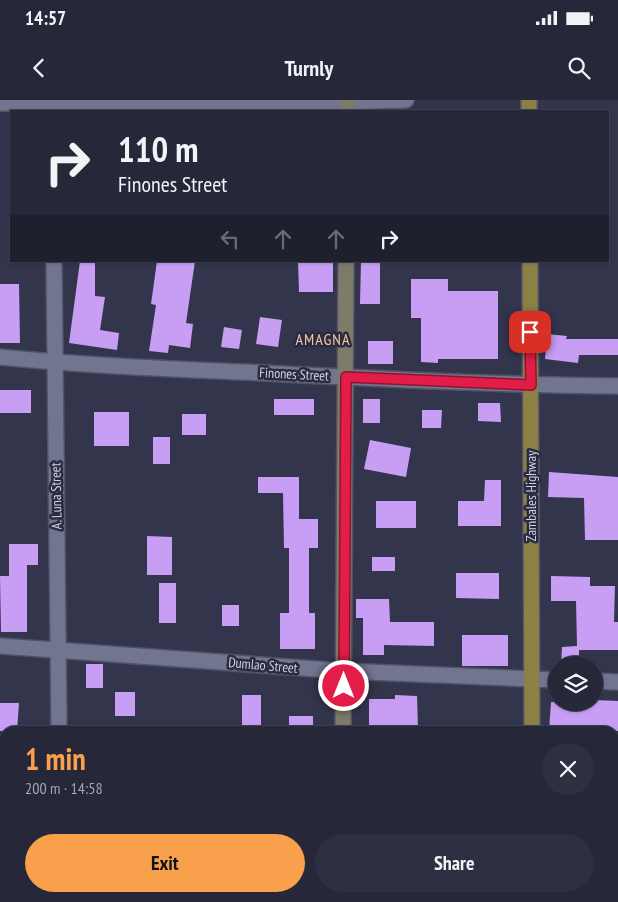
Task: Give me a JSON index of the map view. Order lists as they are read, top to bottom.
{
  "streets": {
    "main road": ["Zambales Highway"],
    "street": ["Finones Street", "A. Luna Street", "Dumlao Street"]
  },
  "crossings": [
    ["Finones Street", "A. Luna Street"],
    ["Finones Street", "Zambales Highway"],
    ["A. Luna Street", "Dumlao Street"],
    ["Zambales Highway", "Dumlao Street"]
  ],
  "districts": ["AMAGNA"],
  "page": {
    "status": "14:57",
    "header": "Turnly",
    "turn": ["110 m", "Finones Street"],
    "heading": ["1 min", "200 m · 14:58"],
    "buttons": ["Exit", "Share"]
  }
}
